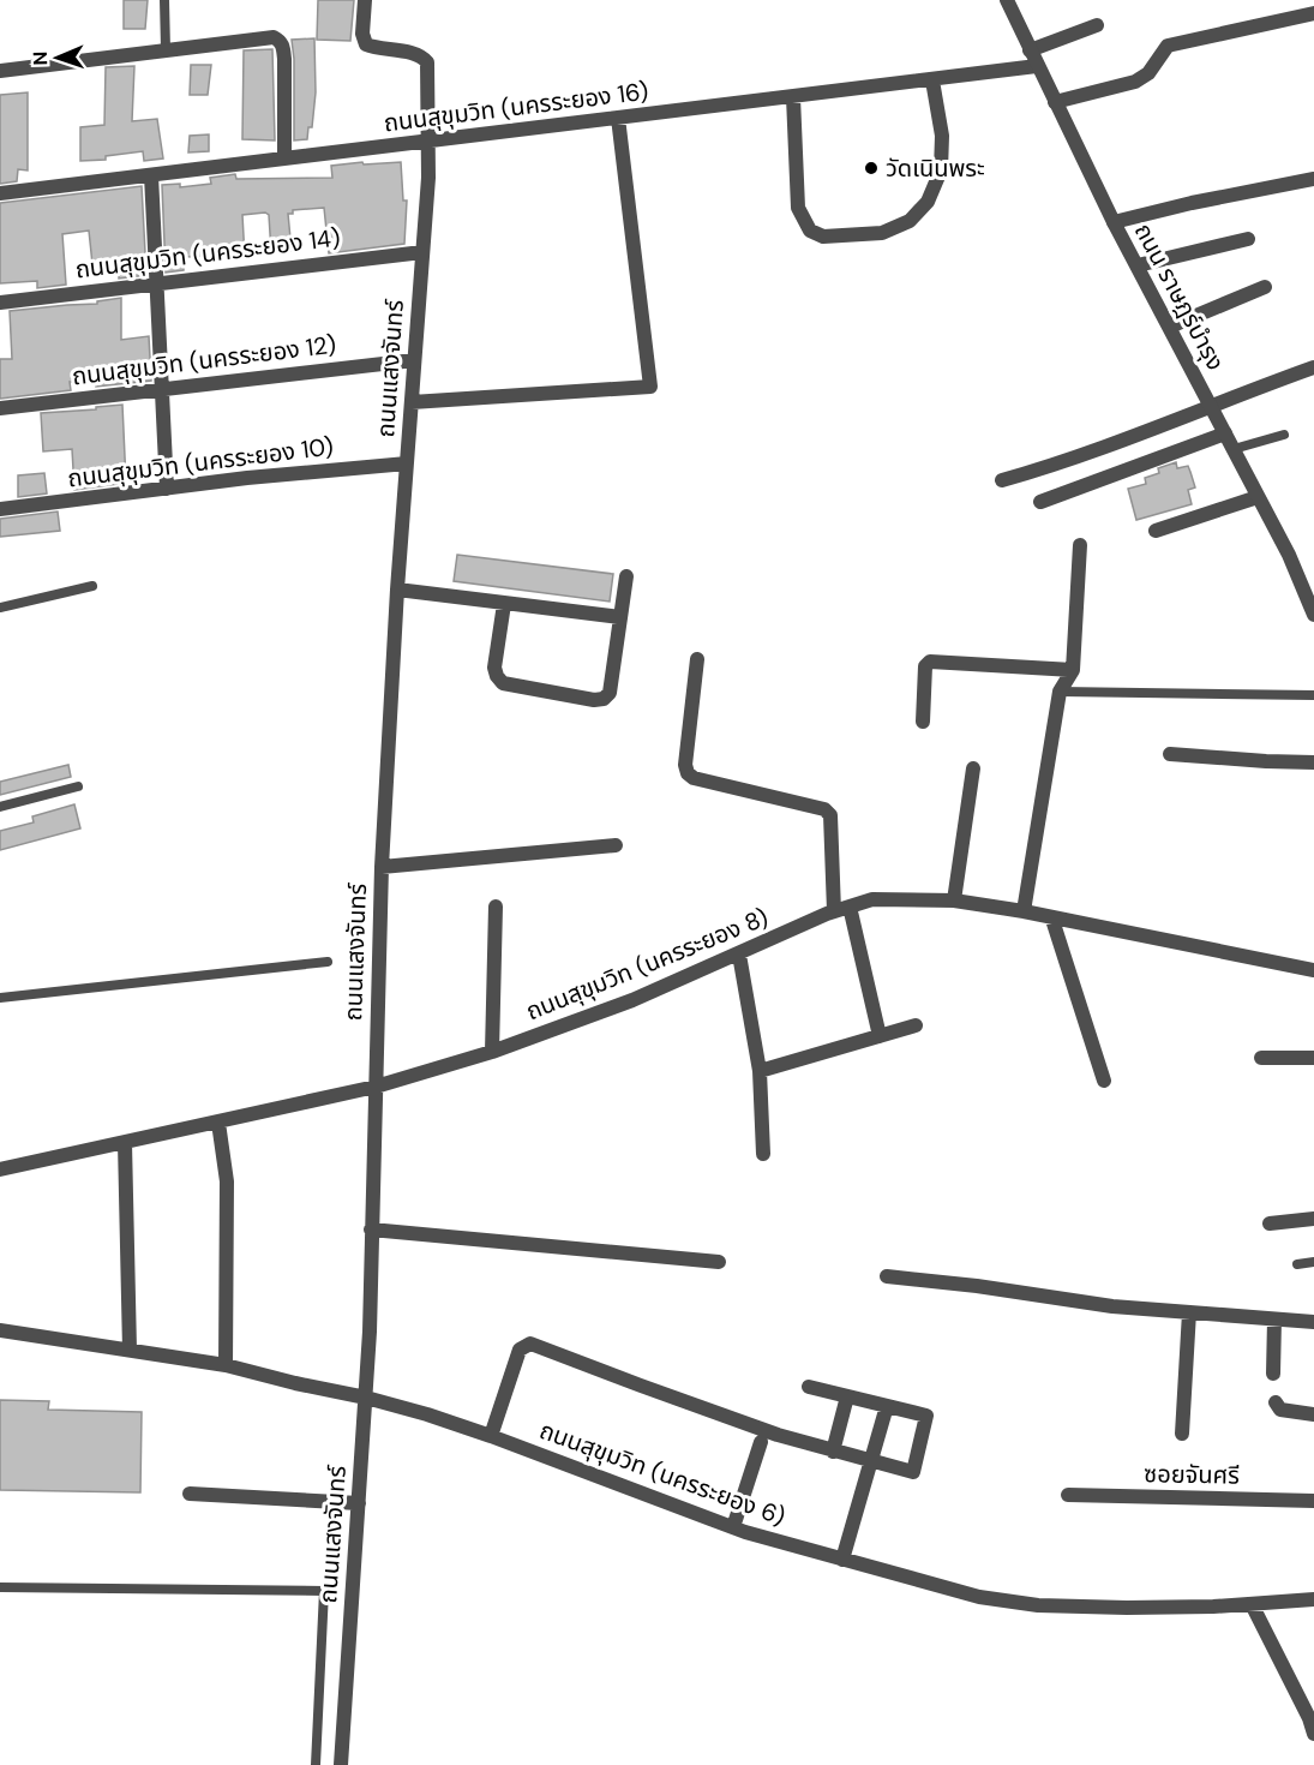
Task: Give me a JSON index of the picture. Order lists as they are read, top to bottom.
{
  "streets": {
    "street": [
      "ถนนสุขุมวิท (นครระยอง 16)",
      "ถนนสุขุมวิท (นครระยอง 14)",
      "ถนน ราษฎร์บำรุง",
      "ถนนสุขุมวิท (นครระยอง 12)",
      "ถนนแสงจันทร์",
      "ถนนสุขุมวิท (นครระยอง 10)",
      "ถนนสุขุมวิท (นครระยอง 8)",
      "ถนนสุขุมวิท (นครระยอง 6)",
      "ซอยจันศรี"
    ]
  },
  "crossings": [
    ["ถนนสุขุมวิท (นครระยอง 16)", "ถนน ราษฎร์บำรุง"],
    ["ถนนสุขุมวิท (นครระยอง 16)", "ถนนแสงจันทร์"],
    ["ถนนสุขุมวิท (นครระยอง 14)", "ถนนแสงจันทร์"],
    ["ถนนสุขุมวิท (นครระยอง 12)", "ถนนแสงจันทร์"],
    ["ถนนแสงจันทร์", "ถนนสุขุมวิท (นครระยอง 10)"],
    ["ถนนแสงจันทร์", "ถนนสุขุมวิท (นครระยอง 8)"],
    ["ถนนแสงจันทร์", "ถนนสุขุมวิท (นครระยอง 6)"]
  ],
  "places": ["วัดเนินพระ"],
  "north": "left"
}
